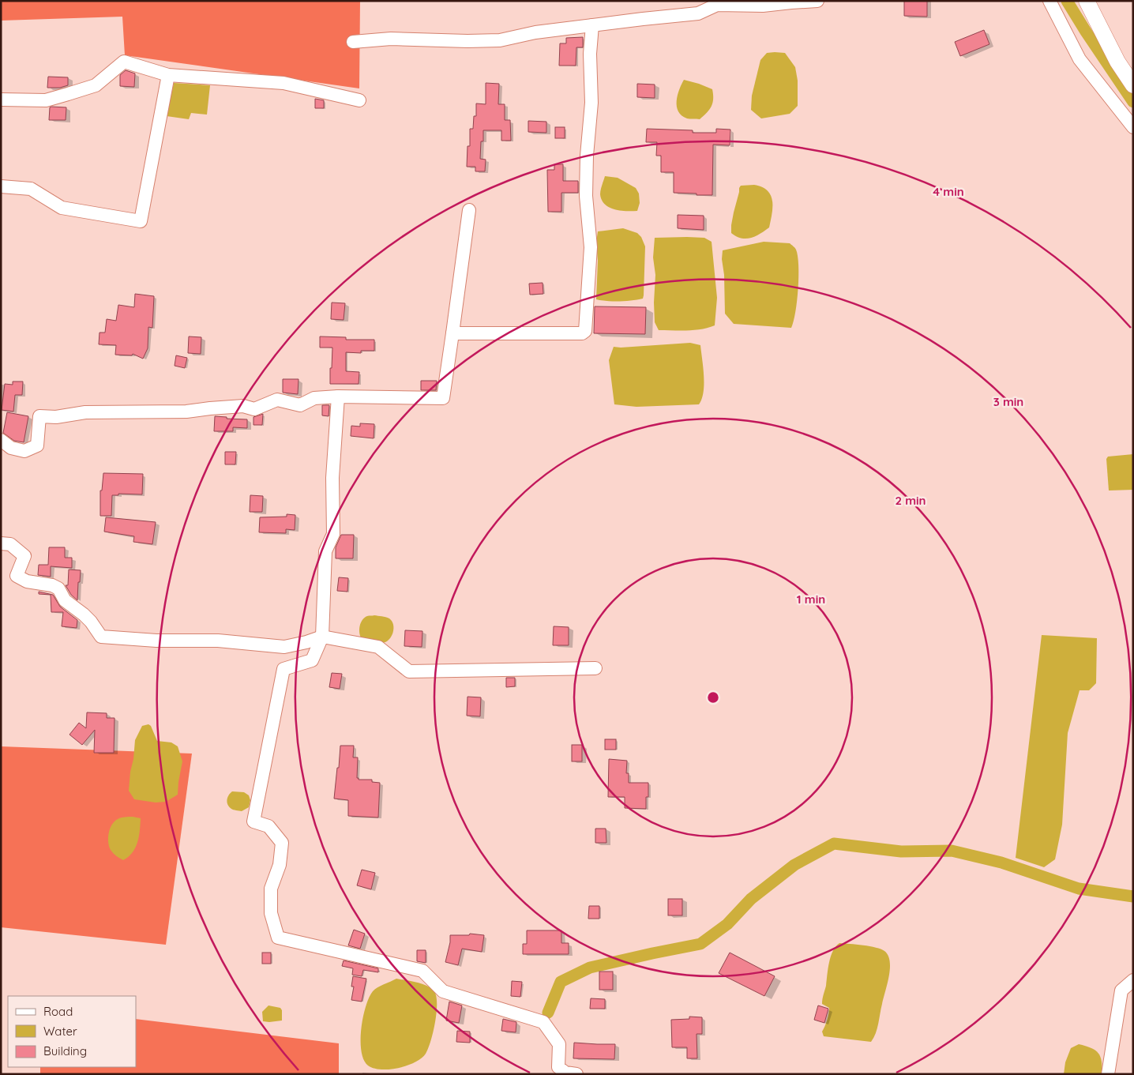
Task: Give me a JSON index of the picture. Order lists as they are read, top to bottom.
{
  "legend": ["Road", "Water", "Building"],
  "rings": [
    "4 min",
    "3 min",
    "2 min",
    "1 min"
  ]
}
